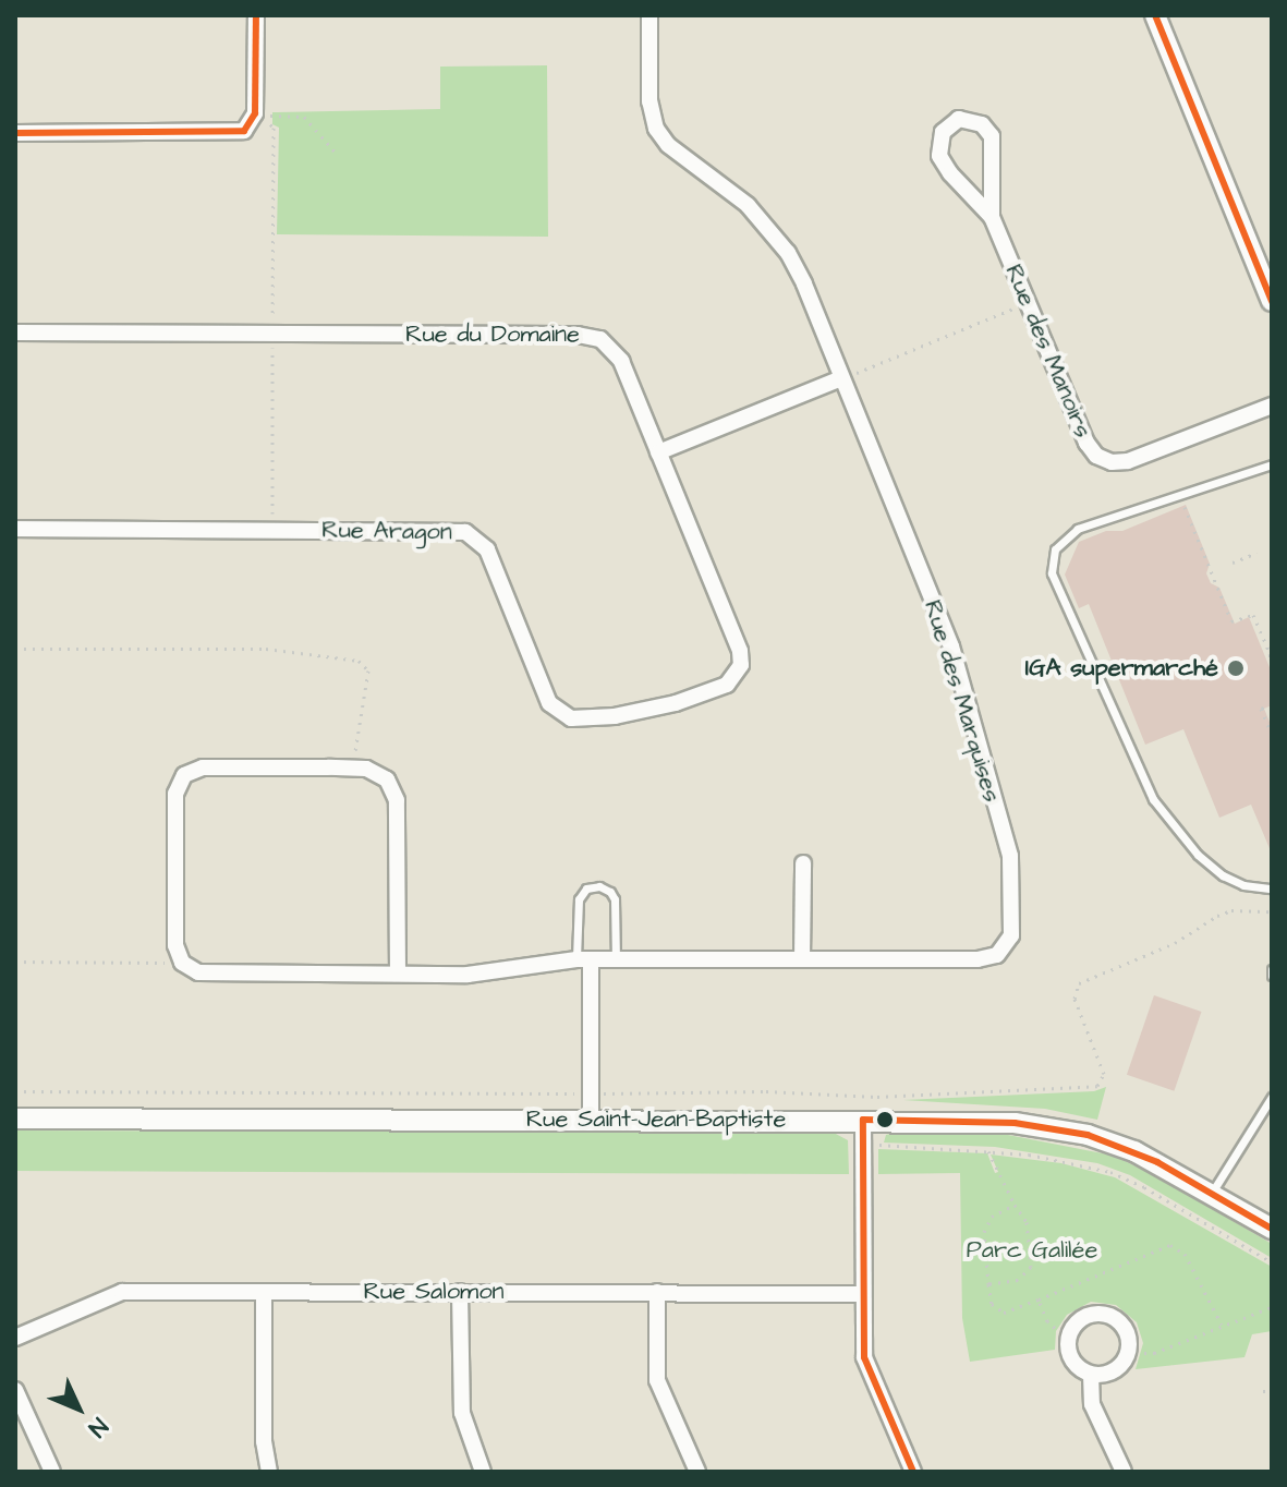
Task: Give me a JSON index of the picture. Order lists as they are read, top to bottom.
{
  "streets": {
    "street": [
      "Rue du Domaine",
      "Rue des Manoirs",
      "Rue Aragon",
      "Rue des Marquises",
      "Rue Saint-Jean-Baptiste",
      "Rue Salomon"
    ]
  },
  "crossings": [
    ["Rue du Domaine", "Rue Aragon"]
  ],
  "parks": ["Parc Galilée"],
  "places": ["IGA supermarché"],
  "north": "bottom right"
}
